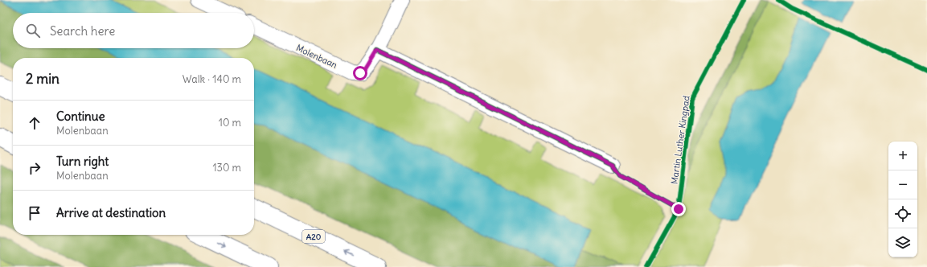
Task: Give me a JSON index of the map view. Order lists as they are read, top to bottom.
{
  "streets": {
    "highway": ["A20"],
    "street": ["Molenbaan"],
    "cycle path": ["Martin Luther Kingpad"]
  },
  "page": {
    "search": "Search here",
    "heading": ["2 min", "Walk · 140 m"],
    "list": [
      ["Continue", "Molenbaan", "10 m"],
      ["Turn right", "Molenbaan", "130 m"],
      "Arrive at destination"
    ],
    "map_buttons": ["+", "−"]
  }
}
